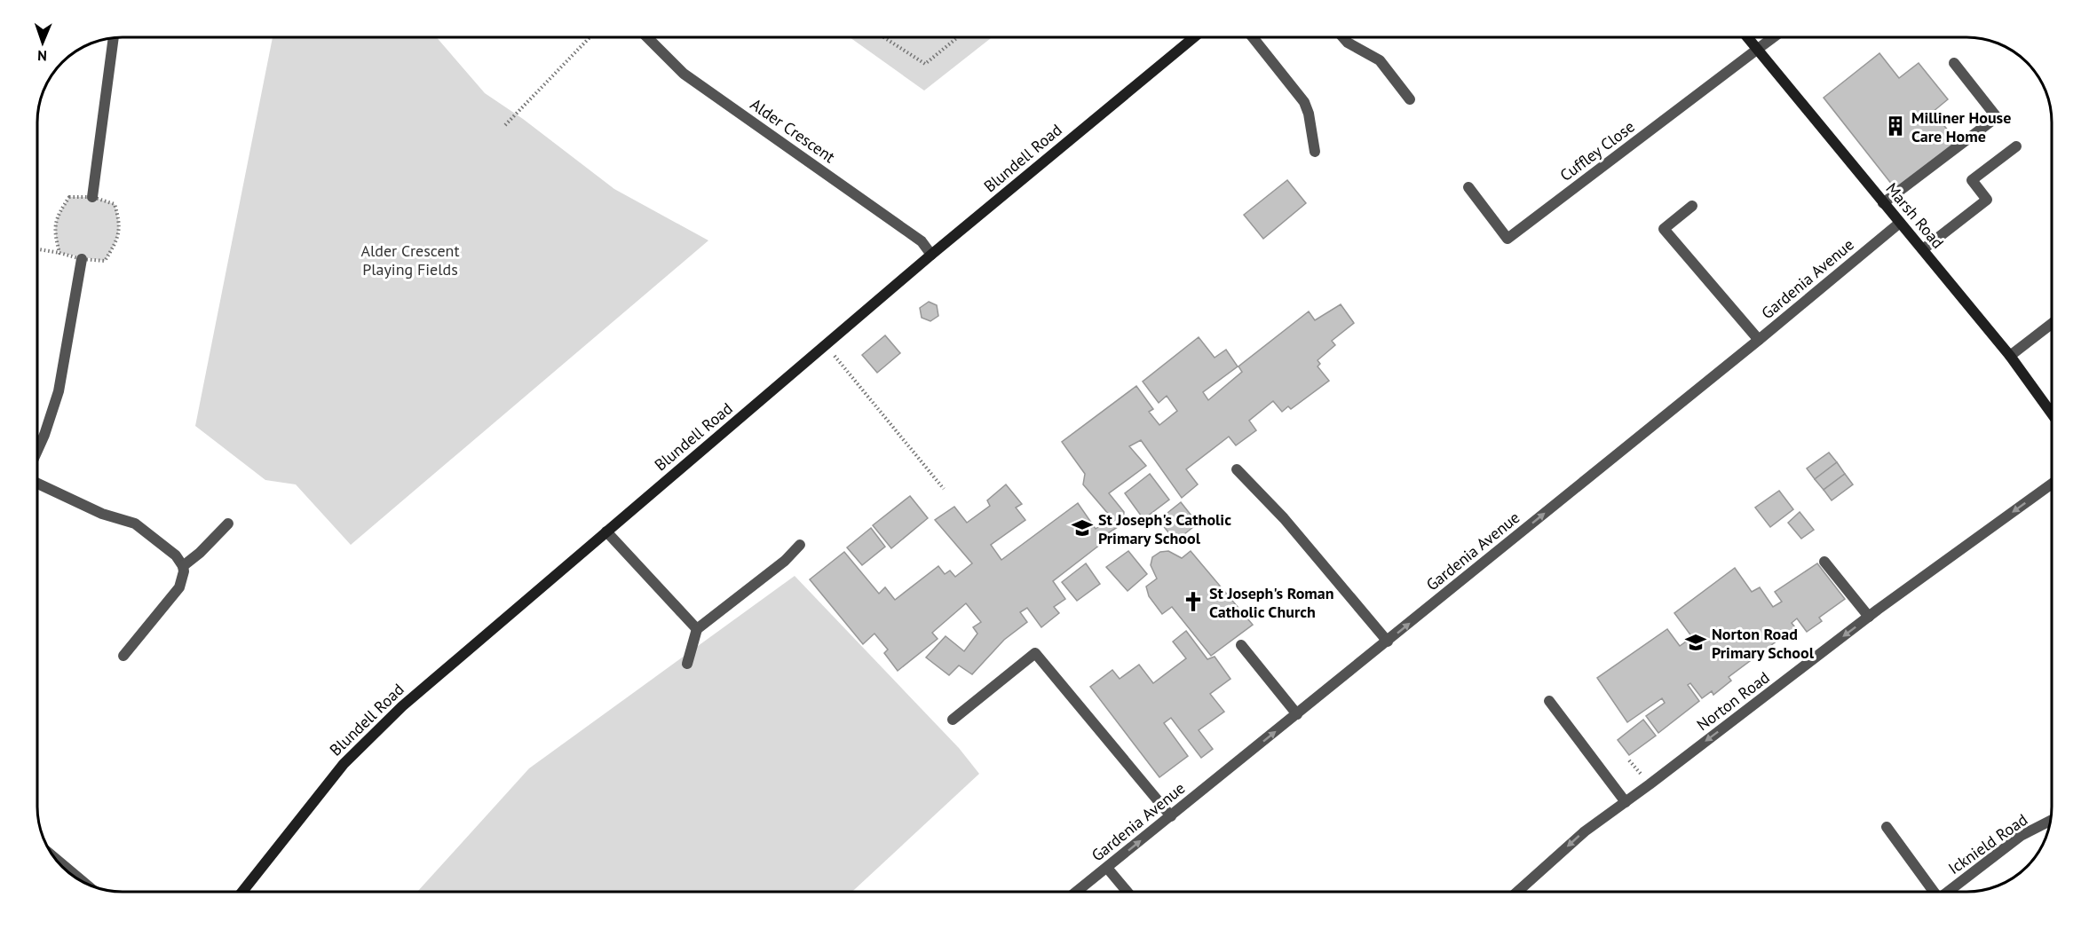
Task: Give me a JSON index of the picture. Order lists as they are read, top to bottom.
{
  "streets": {
    "street": [
      "Alder Crescent",
      "Cuffley Close",
      "Blundell Road",
      "Marsh Road",
      "Gardenia Avenue",
      "Norton Road",
      "Icknield Road"
    ]
  },
  "crossings": [
    ["Alder Crescent", "Blundell Road"],
    ["Cuffley Close", "Marsh Road"],
    ["Marsh Road", "Gardenia Avenue"]
  ],
  "one_way": ["Gardenia Avenue", "Norton Road"],
  "parks": ["Alder Crescent Playing Fields"],
  "places": {
    "building": ["Milliner House Care Home"],
    "school or university": ["St Joseph's Catholic Primary School", "Norton Road Primary School"],
    "church": ["St Joseph's Roman Catholic Church"]
  },
  "north": "bottom"
}
